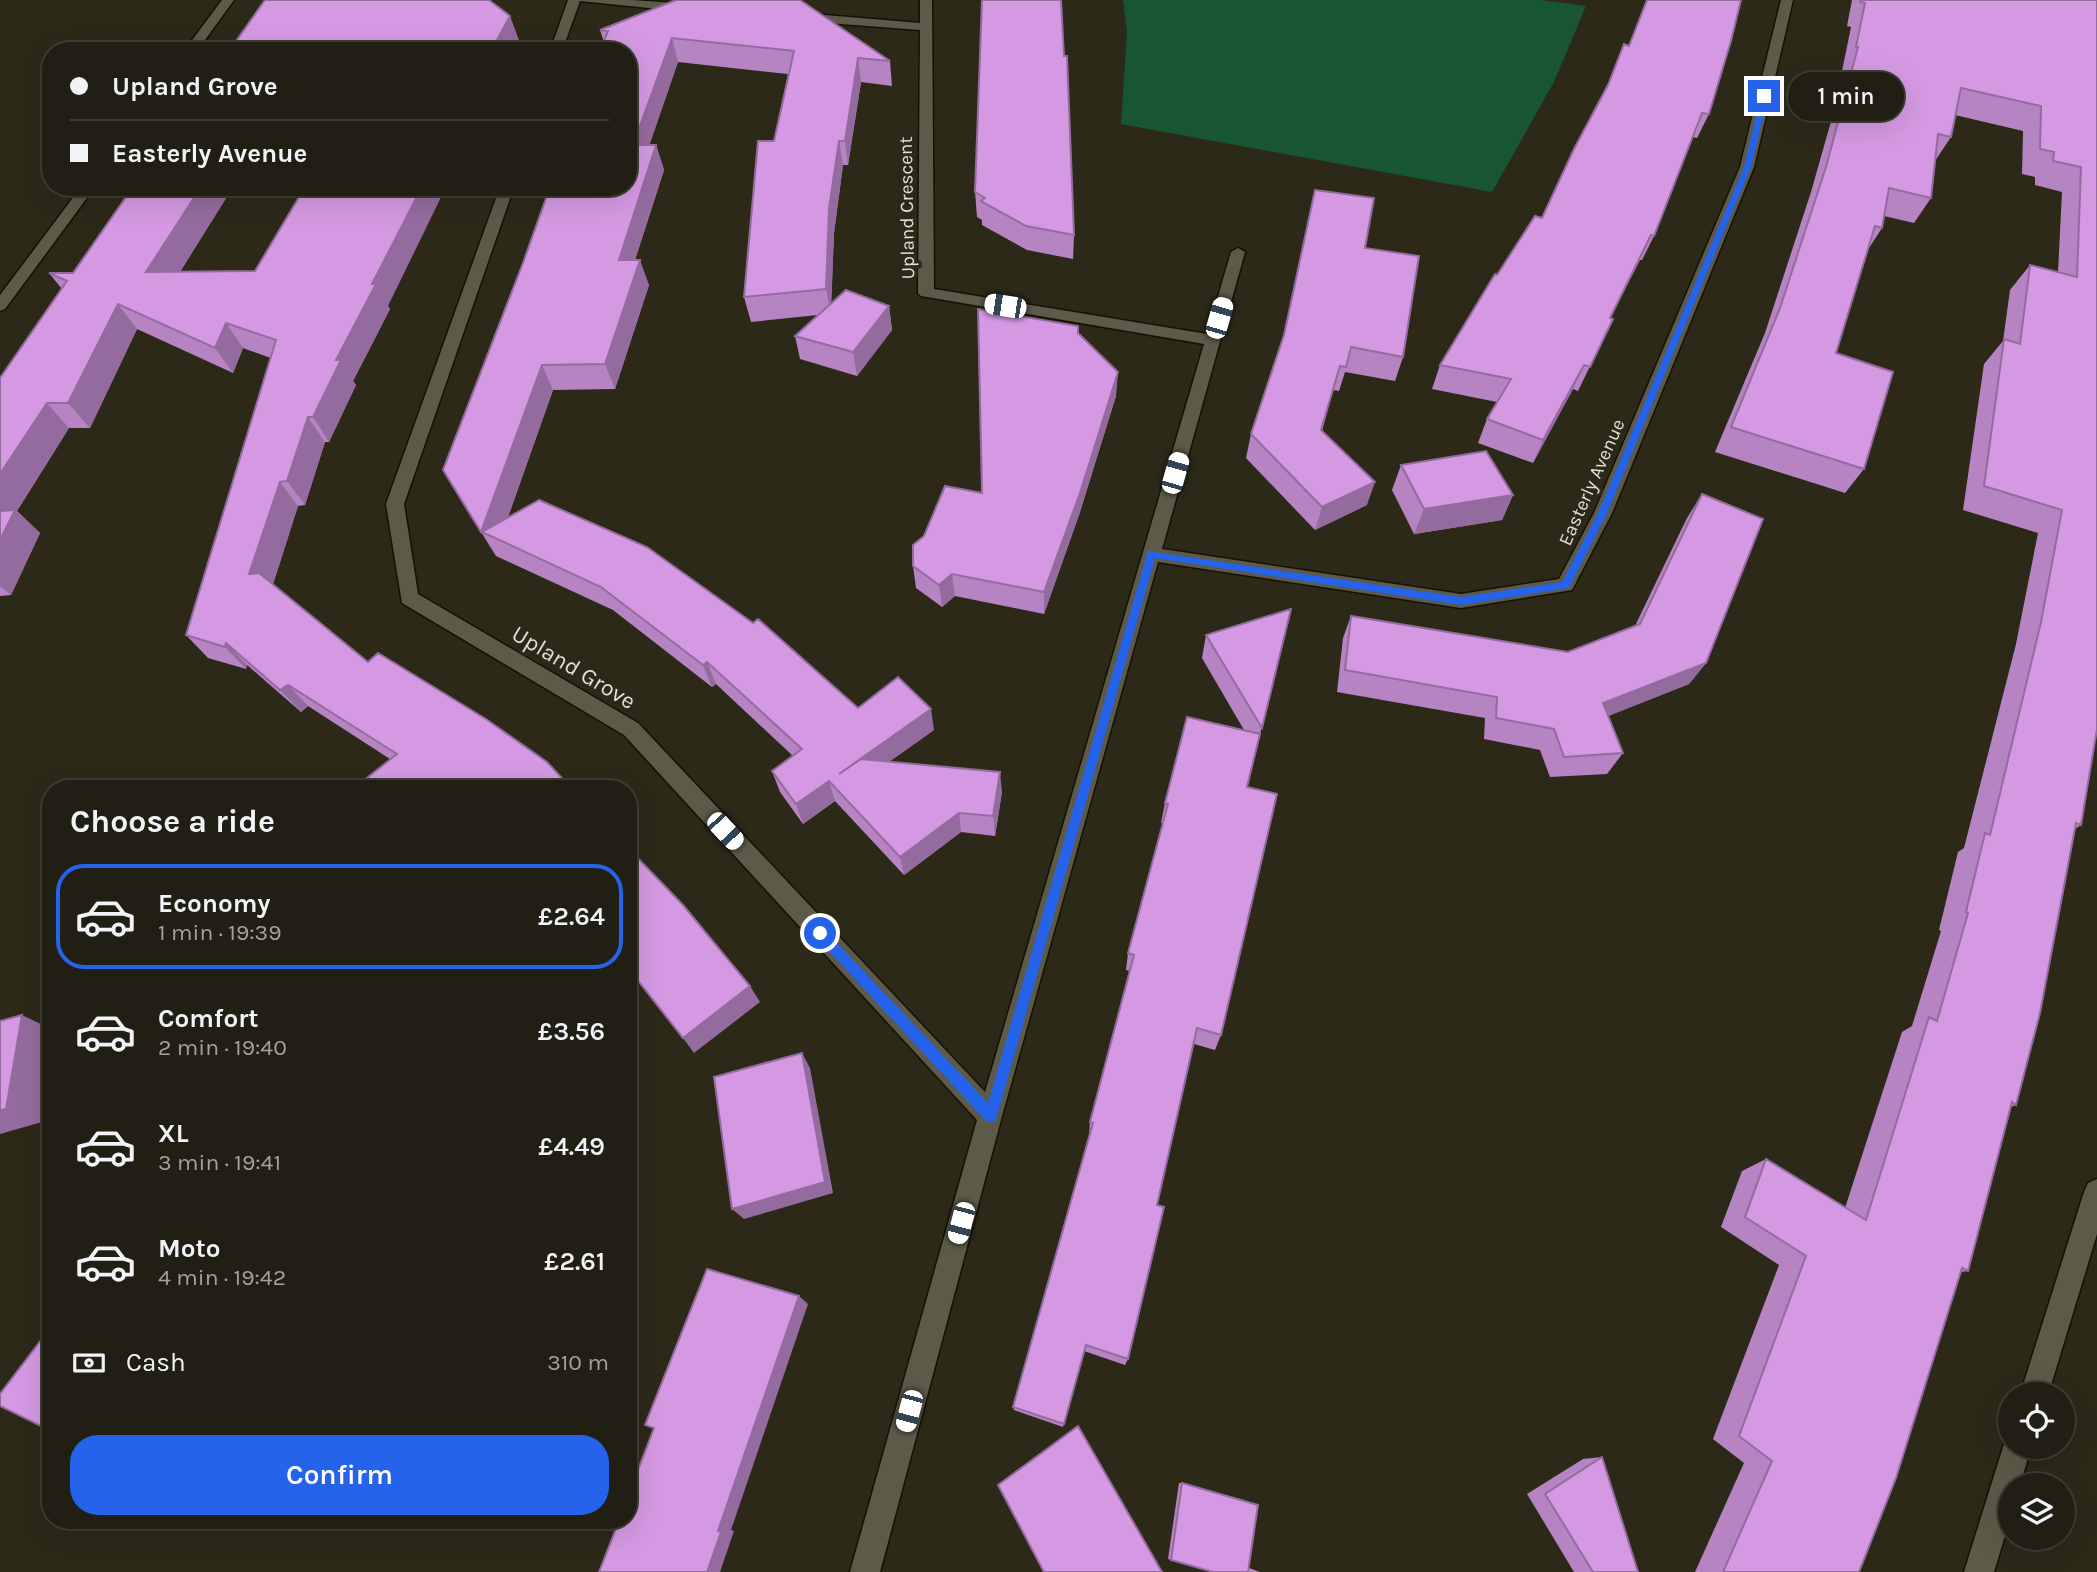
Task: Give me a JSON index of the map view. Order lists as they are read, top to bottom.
{
  "streets": {
    "street": ["Upland Crescent", "Easterly Avenue", "Upland Grove"]
  },
  "page": {
    "banner": ["Upland Grove", "Easterly Avenue"],
    "bubble": "1 min",
    "heading": "Choose a ride",
    "list": [
      {
        "name": "Economy",
        "note": "1 min · 19:39",
        "value": "£2.64"
      },
      {
        "name": "Comfort",
        "note": "2 min · 19:40",
        "value": "£3.56"
      },
      {
        "name": "XL",
        "note": "3 min · 19:41",
        "value": "£4.49"
      },
      {
        "name": "Moto",
        "note": "4 min · 19:42",
        "value": "£2.61"
      }
    ],
    "pay": ["Cash", "310 m"],
    "buttons": "Confirm"
  }
}
